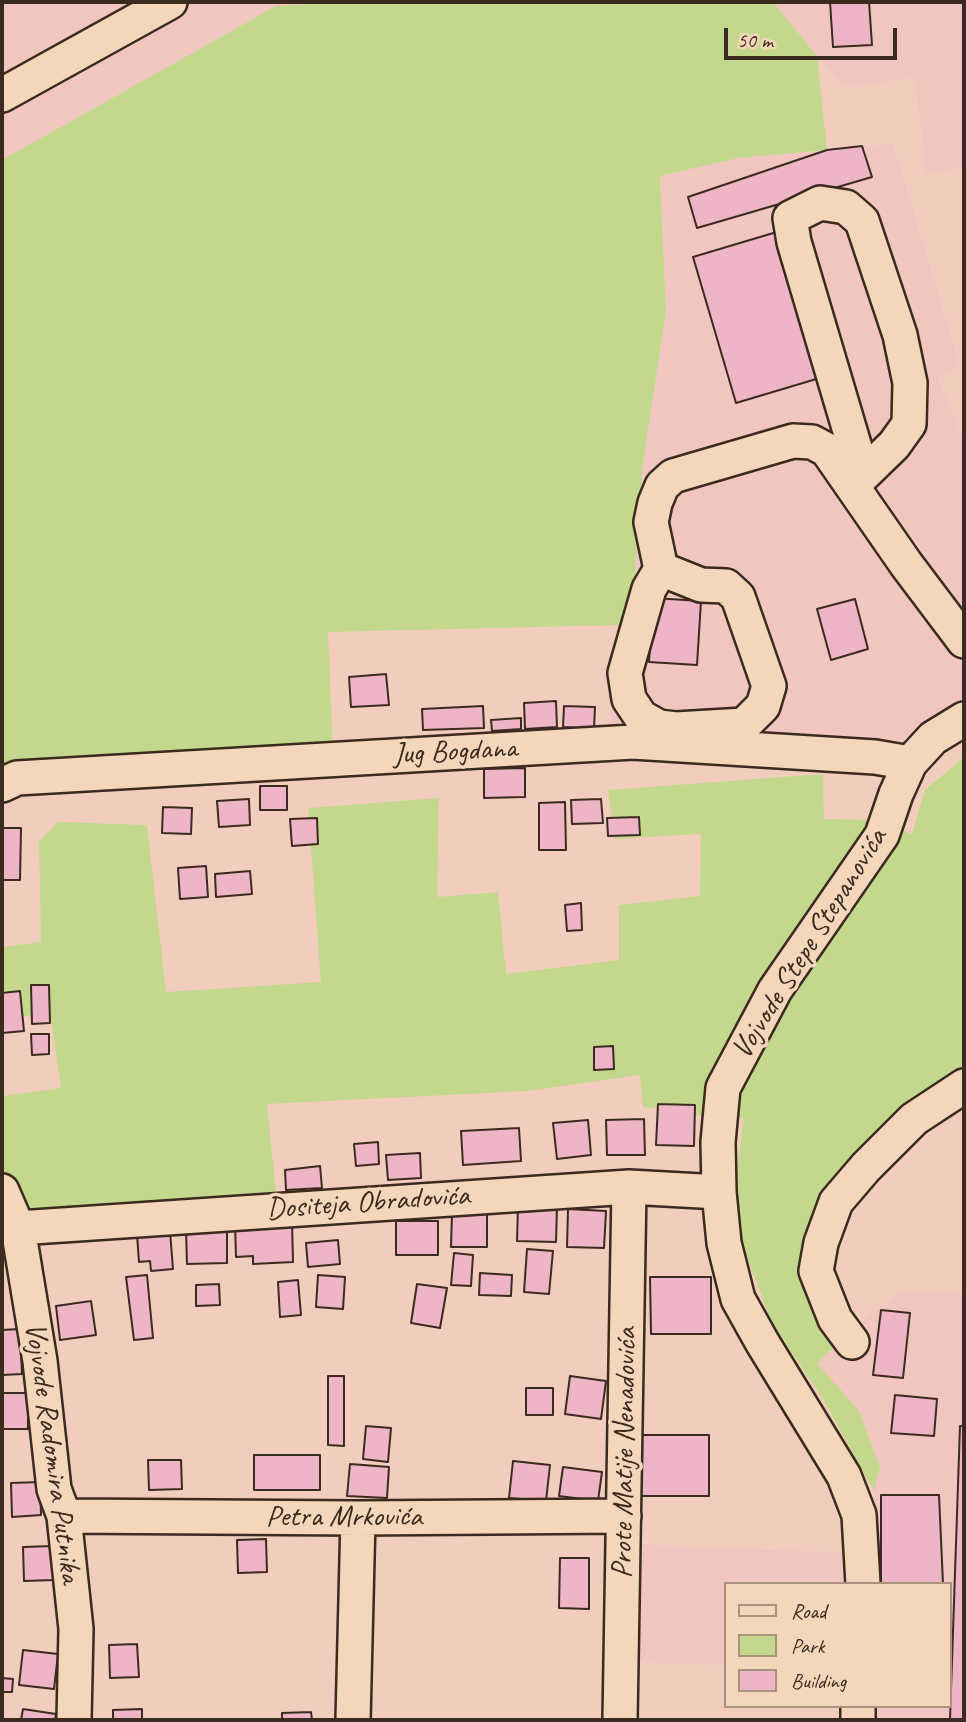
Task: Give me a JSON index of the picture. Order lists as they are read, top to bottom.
{
  "streets": {
    "street": [
      "Jug Bogdana",
      "Vojvode Stepe Stepanovića",
      "Dositeja Obradovića",
      "Vojvode Radomira Putnika",
      "Prote Matije Nenadovića",
      "Petra Mrkovića"
    ]
  },
  "crossings": [
    ["Jug Bogdana", "Vojvode Stepe Stepanovića"],
    ["Vojvode Stepe Stepanovića", "Dositeja Obradovića"],
    ["Dositeja Obradovića", "Vojvode Radomira Putnika"],
    ["Dositeja Obradovića", "Prote Matije Nenadovića"],
    ["Vojvode Radomira Putnika", "Petra Mrkovića"],
    ["Prote Matije Nenadovića", "Petra Mrkovića"]
  ],
  "legend": ["Road", "Park", "Building"],
  "scale_bar": "50 m"
}
